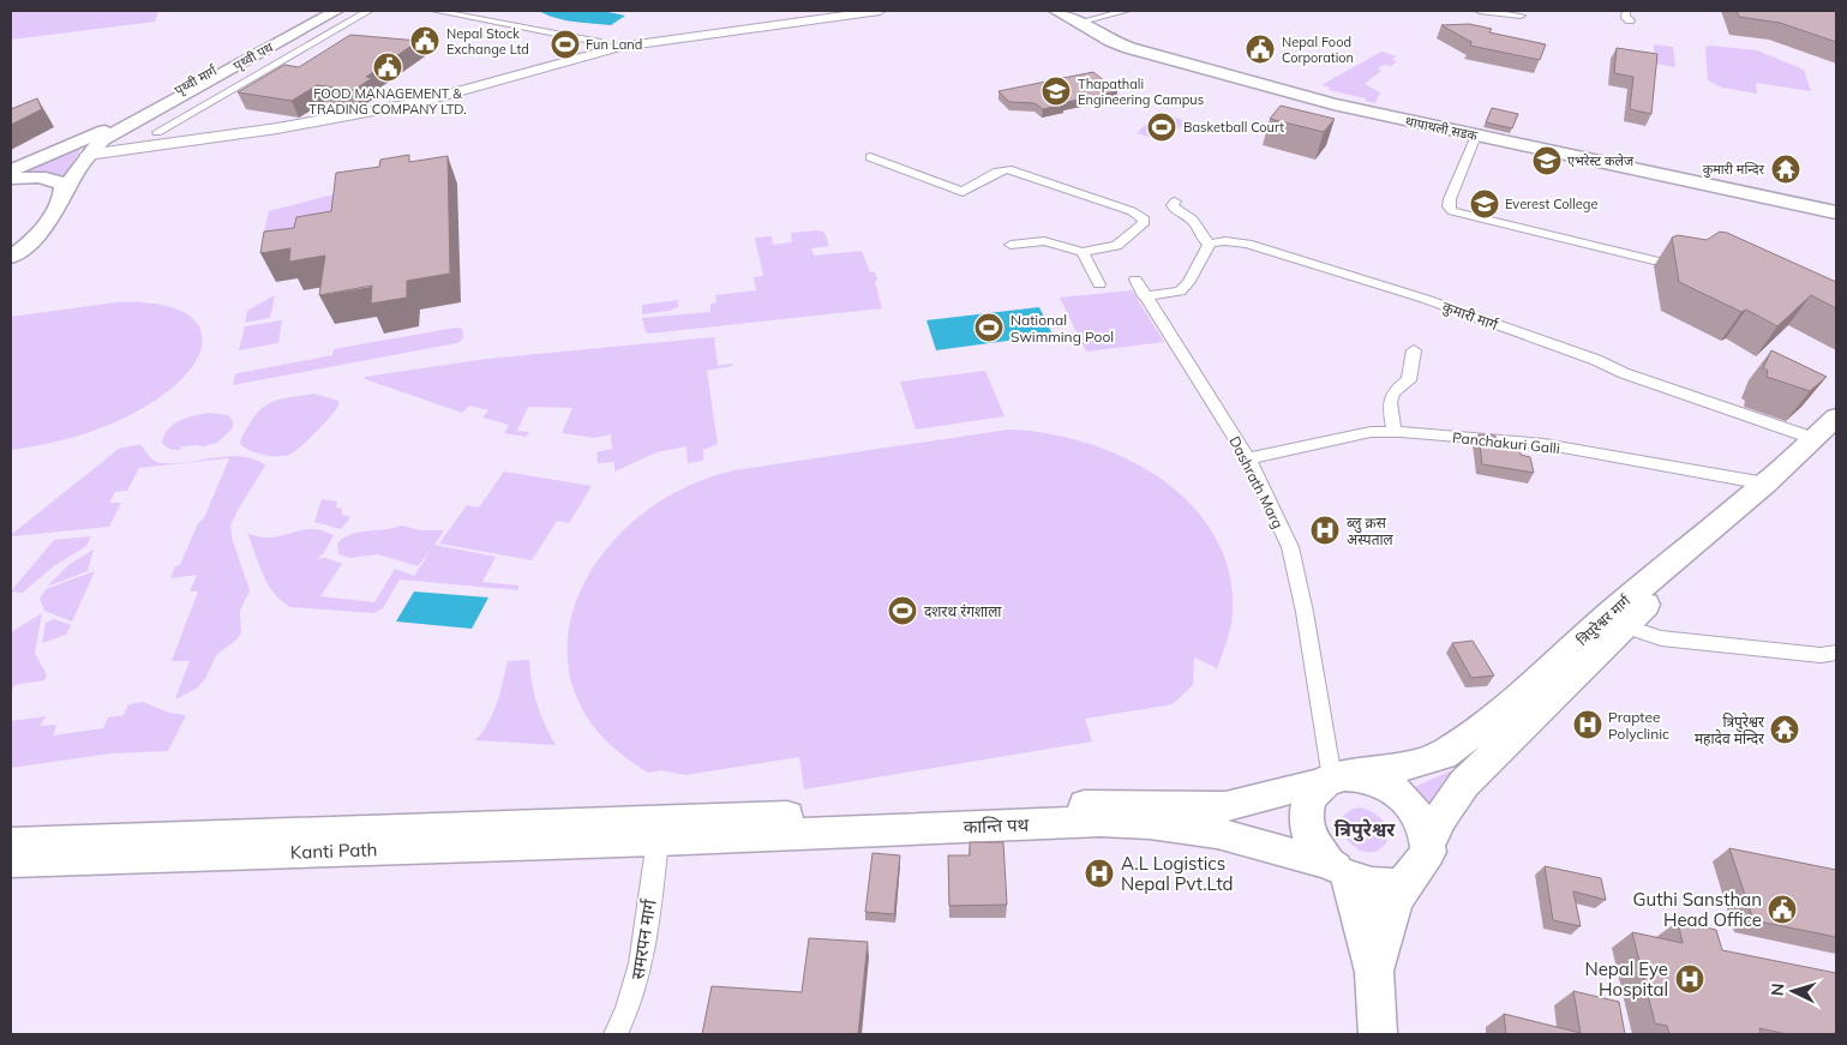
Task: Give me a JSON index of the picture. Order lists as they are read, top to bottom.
{
  "streets": {
    "highway": ["थापाथली सडक", "त्रिपुरेश्वर मार्ग"],
    "main road": [
      "पृथ्वी पथ",
      "पृथ्वी मार्ग",
      "कान्ति पथ",
      "Kanti Path"
    ],
    "street": [
      "कुमारी मार्ग",
      "Panchakuri Galli",
      "Dashrath Marg",
      "समरपन मार्ग"
    ]
  },
  "crossings": [
    ["पृथ्वी पथ", "पृथ्वी मार्ग"],
    ["कुमारी मार्ग", "त्रिपुरेश्वर मार्ग"],
    ["Panchakuri Galli", "Dashrath Marg"],
    ["Panchakuri Galli", "त्रिपुरेश्वर मार्ग"],
    ["Dashrath Marg", "त्रिपुरेश्वर मार्ग"],
    ["Dashrath Marg", "कान्ति पथ"],
    ["त्रिपुरेश्वर मार्ग", "कान्ति पथ"],
    ["कान्ति पथ", "Kanti Path"],
    ["कान्ति पथ", "समरपन मार्ग"],
    ["Kanti Path", "समरपन मार्ग"]
  ],
  "districts": ["त्रिपुरेश्वर"],
  "places": {
    "public building": [
      "Nepal Stock Exchange Ltd",
      "Nepal Food Corporation",
      "FOOD MANAGEMENT & TRADING COMPANY LTD.",
      "Guthi Sansthan Head Office"
    ],
    "sports": [
      "Fun Land",
      "Basketball Court",
      "National Swimming Pool",
      "दशरथ रंगशाला"
    ],
    "school or university": ["Thapathali Engineering Campus", "एभरेस्ट कलेज", "Everest College"],
    "temple": ["कुमारी मन्दिर", "त्रिपुरेश्वर महादेव मन्दिर"],
    "hospital": [
      "ब्लु क्रस अस्पताल",
      "Praptee Polyclinic",
      "A.L Logistics Nepal Pvt.Ltd",
      "Nepal Eye Hospital"
    ]
  },
  "north": "left"
}
